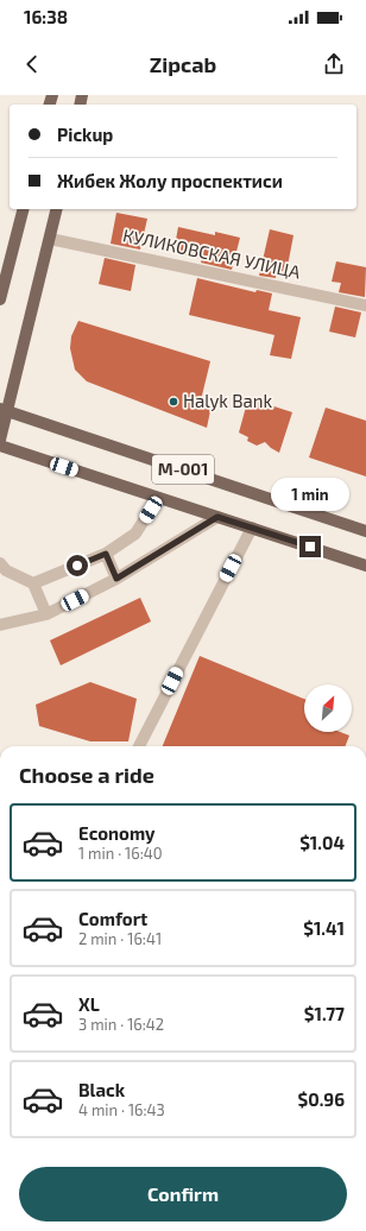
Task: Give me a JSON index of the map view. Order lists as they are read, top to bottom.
{
  "streets": {
    "main road": ["М-001"],
    "street": ["КУЛИКОВСКАЯ УЛИЦА"]
  },
  "places": ["Halyk Bank"],
  "north": "top right",
  "page": {
    "status": "16:38",
    "header": "Zipcab",
    "banner": ["Pickup", "Жибек Жолу проспектиси"],
    "bubble": "1 min",
    "heading": "Choose a ride",
    "list": [
      {
        "name": "Economy",
        "note": "1 min · 16:40",
        "value": "$1.04"
      },
      {
        "name": "Comfort",
        "note": "2 min · 16:41",
        "value": "$1.41"
      },
      {
        "name": "XL",
        "note": "3 min · 16:42",
        "value": "$1.77"
      },
      {
        "name": "Black",
        "note": "4 min · 16:43",
        "value": "$0.96"
      }
    ],
    "buttons": "Confirm"
  }
}
